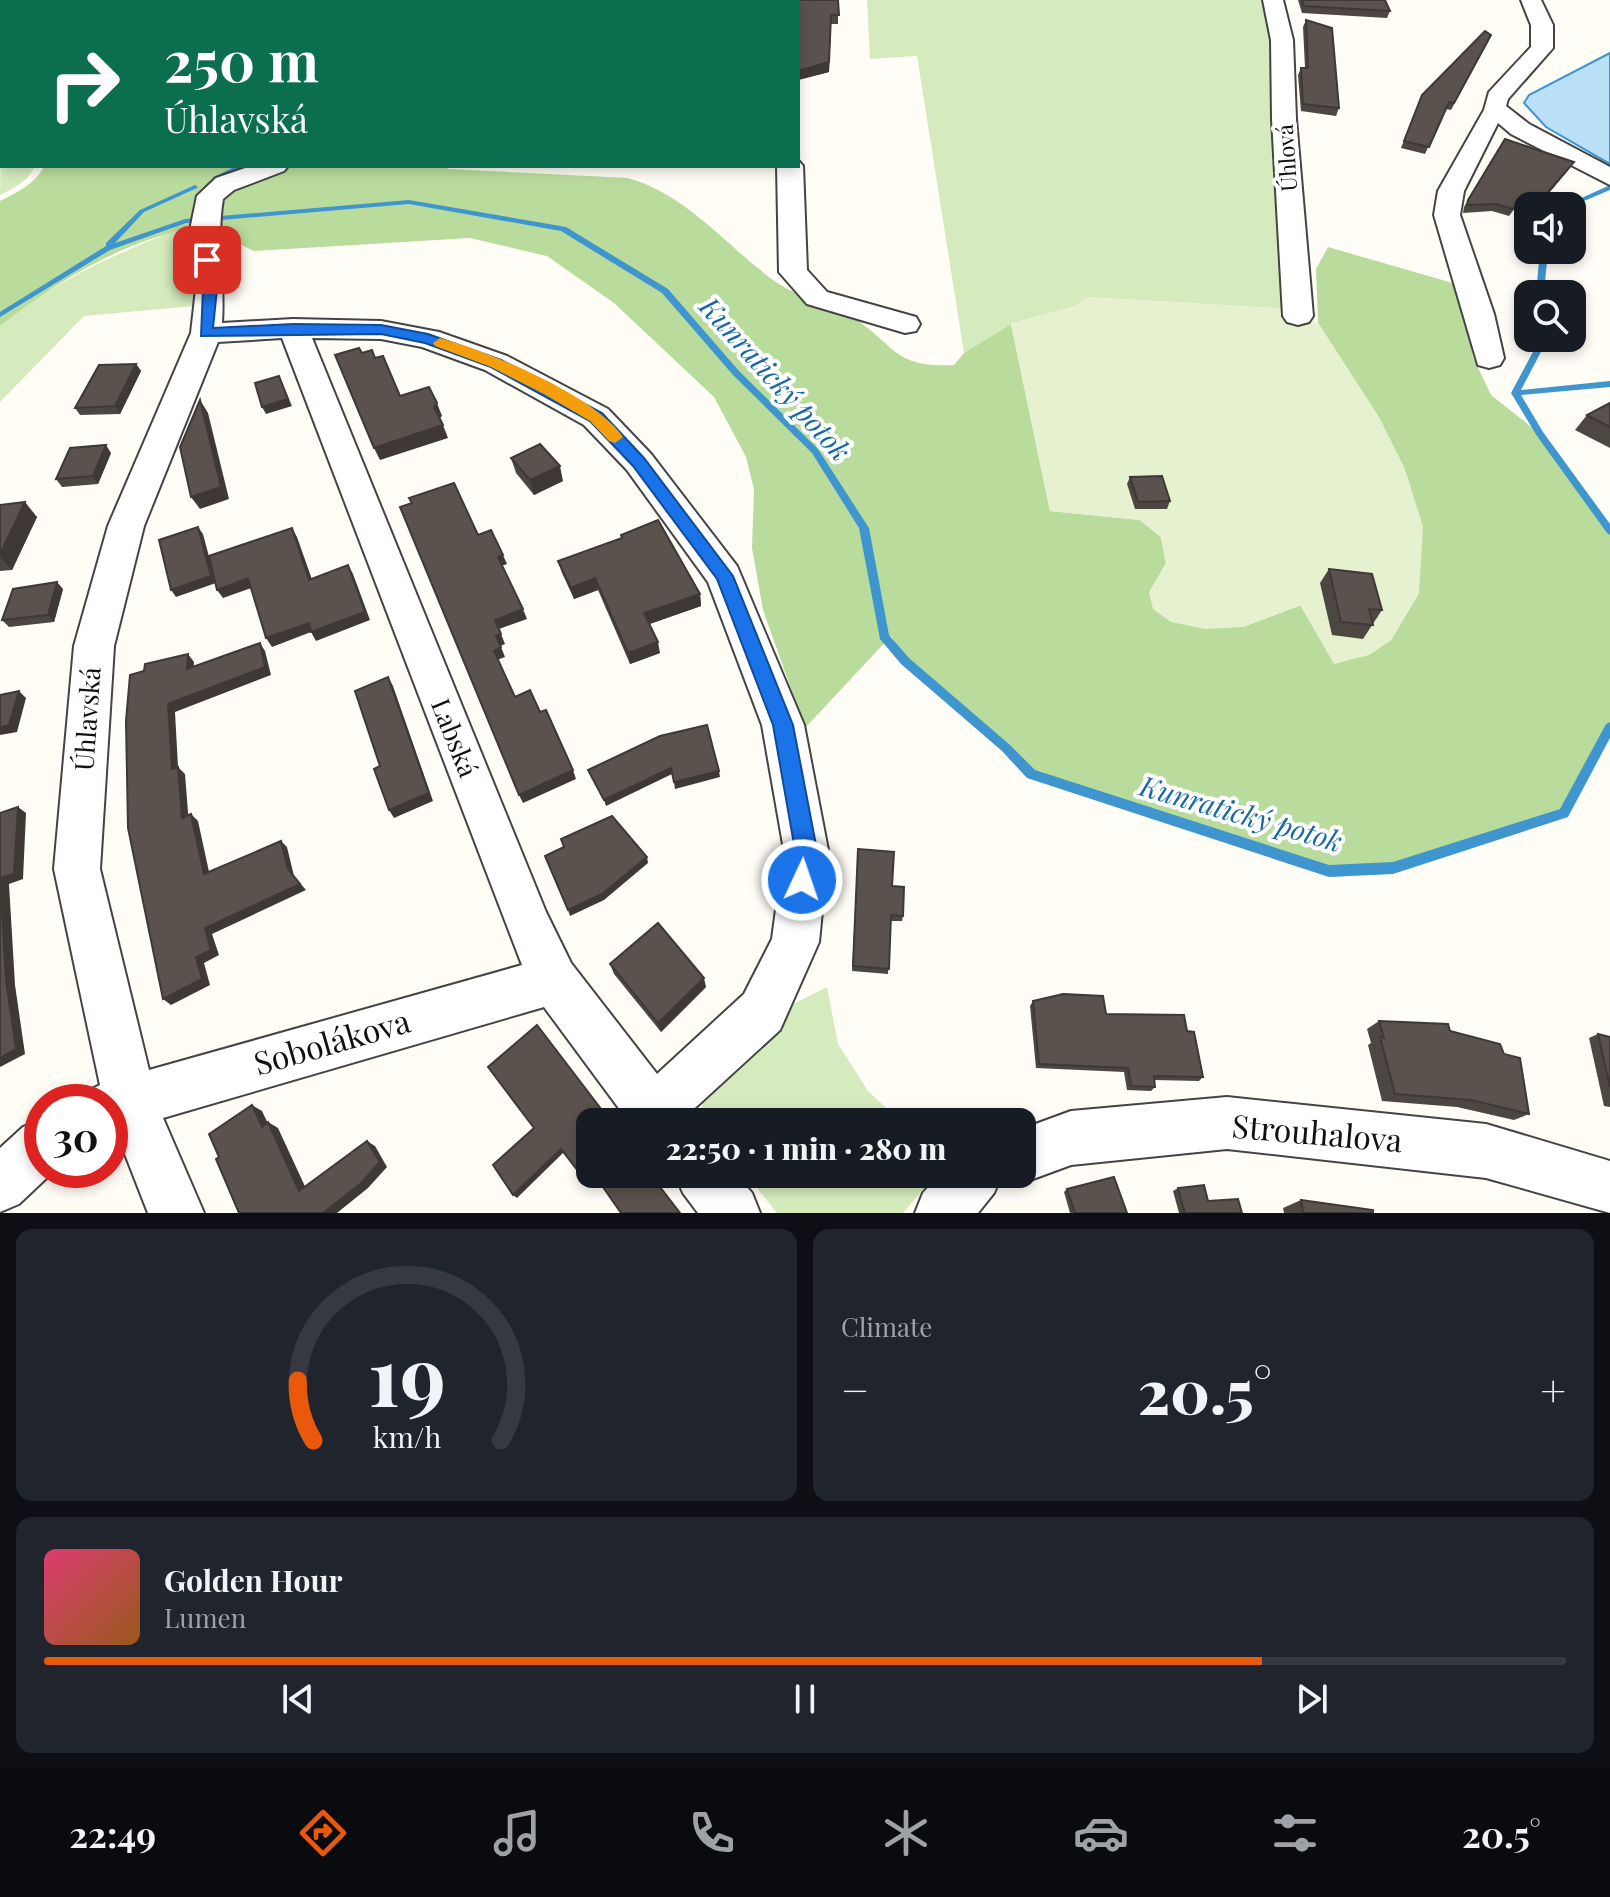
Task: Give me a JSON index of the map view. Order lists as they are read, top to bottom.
{
  "streets": {
    "street": [
      "Úhlová",
      "Úhlavská",
      "Labská",
      "Sobolákova",
      "Strouhalova"
    ]
  },
  "crossings": [
    ["Labská", "Sobolákova"]
  ],
  "water": ["Kunratický potok"],
  "page": {
    "turn": ["250 m", "Úhlavská"],
    "limit": "30",
    "trip": "22:50 · 1 min · 280 m",
    "tile": "Climate",
    "heat": ["−", "20.5°", "+"],
    "song": ["Golden Hour", "Lumen"],
    "tabs": ["22:49", "20.5°"],
    "gauge": ["19", "km/h"]
  }
}
